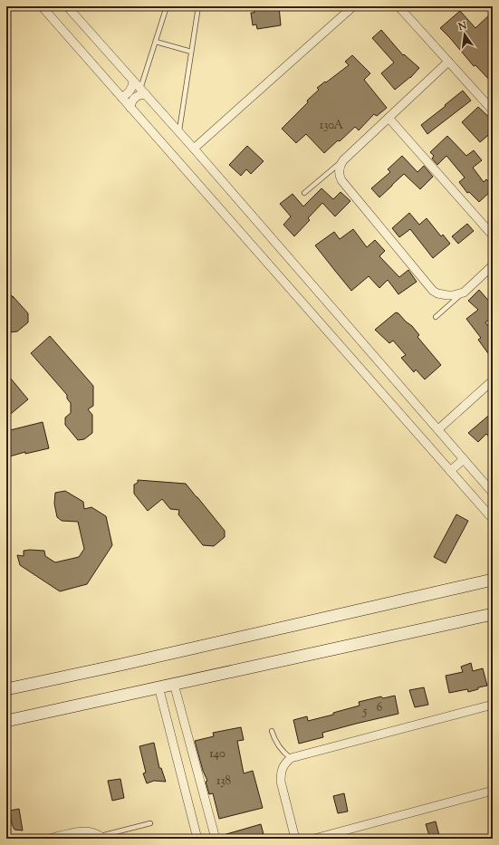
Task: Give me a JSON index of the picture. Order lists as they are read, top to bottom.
{
  "house_numbers": [
    "130A",
    "6",
    "5",
    "140",
    "138"
  ],
  "north": "top"
}
